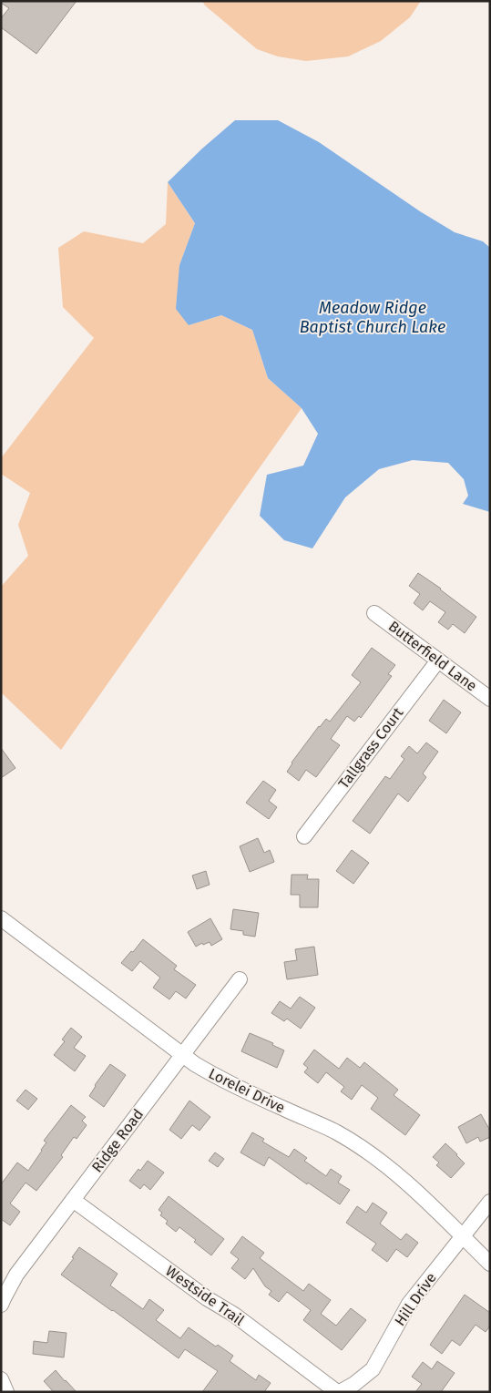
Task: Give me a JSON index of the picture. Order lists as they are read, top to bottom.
{
  "streets": {
    "street": [
      "Butterfield Lane",
      "Tallgrass Court",
      "Lorelei Drive",
      "Ridge Road",
      "Westside Trail",
      "Hill Drive"
    ]
  },
  "crossings": [
    ["Butterfield Lane", "Tallgrass Court"],
    ["Lorelei Drive", "Ridge Road"],
    ["Lorelei Drive", "Hill Drive"],
    ["Ridge Road", "Westside Trail"],
    ["Westside Trail", "Hill Drive"]
  ],
  "water": ["Meadow Ridge Baptist Church Lake"]
}
